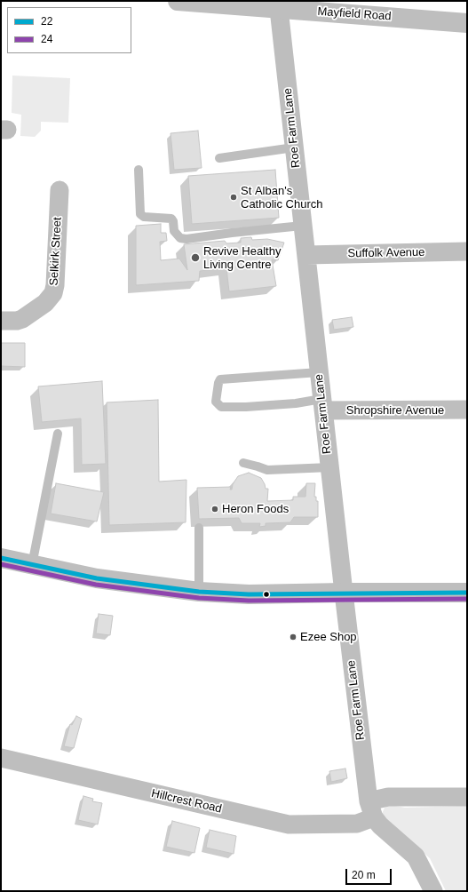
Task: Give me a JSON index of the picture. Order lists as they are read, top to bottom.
{
  "streets": {
    "street": [
      "Mayfield Road",
      "Roe Farm Lane",
      "Selkirk Street",
      "Suffolk Avenue",
      "Shropshire Avenue",
      "Hillcrest Road"
    ]
  },
  "crossings": [
    ["Mayfield Road", "Roe Farm Lane"],
    ["Roe Farm Lane", "Suffolk Avenue"],
    ["Roe Farm Lane", "Shropshire Avenue"],
    ["Roe Farm Lane", "Hillcrest Road"]
  ],
  "places": [
    "St Alban's Catholic Church",
    "Revive Healthy Living Centre",
    "Heron Foods",
    "Ezee Shop"
  ],
  "lines": ["transit line 22", "transit line 24"],
  "legend": ["22", "24"],
  "scale_bar": "20 m"
}
